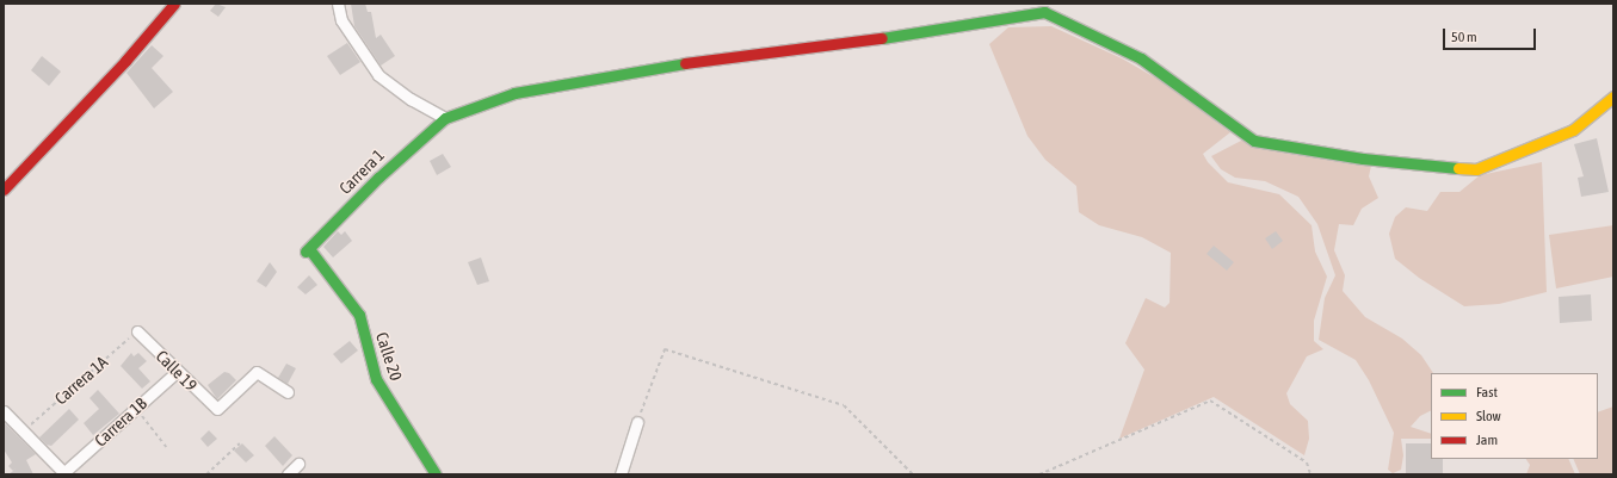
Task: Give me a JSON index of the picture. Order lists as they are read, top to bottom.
{
  "streets": {
    "street": [
      "Carrera 1",
      "Calle 20",
      "Calle 19",
      "Carrera 1B"
    ],
    "path": ["Carrera 1A"]
  },
  "crossings": [
    ["Carrera 1", "Calle 20"],
    ["Calle 19", "Carrera 1A"],
    ["Calle 19", "Carrera 1B"]
  ],
  "legend": ["Fast", "Slow", "Jam"],
  "scale_bar": "50 m"
}
